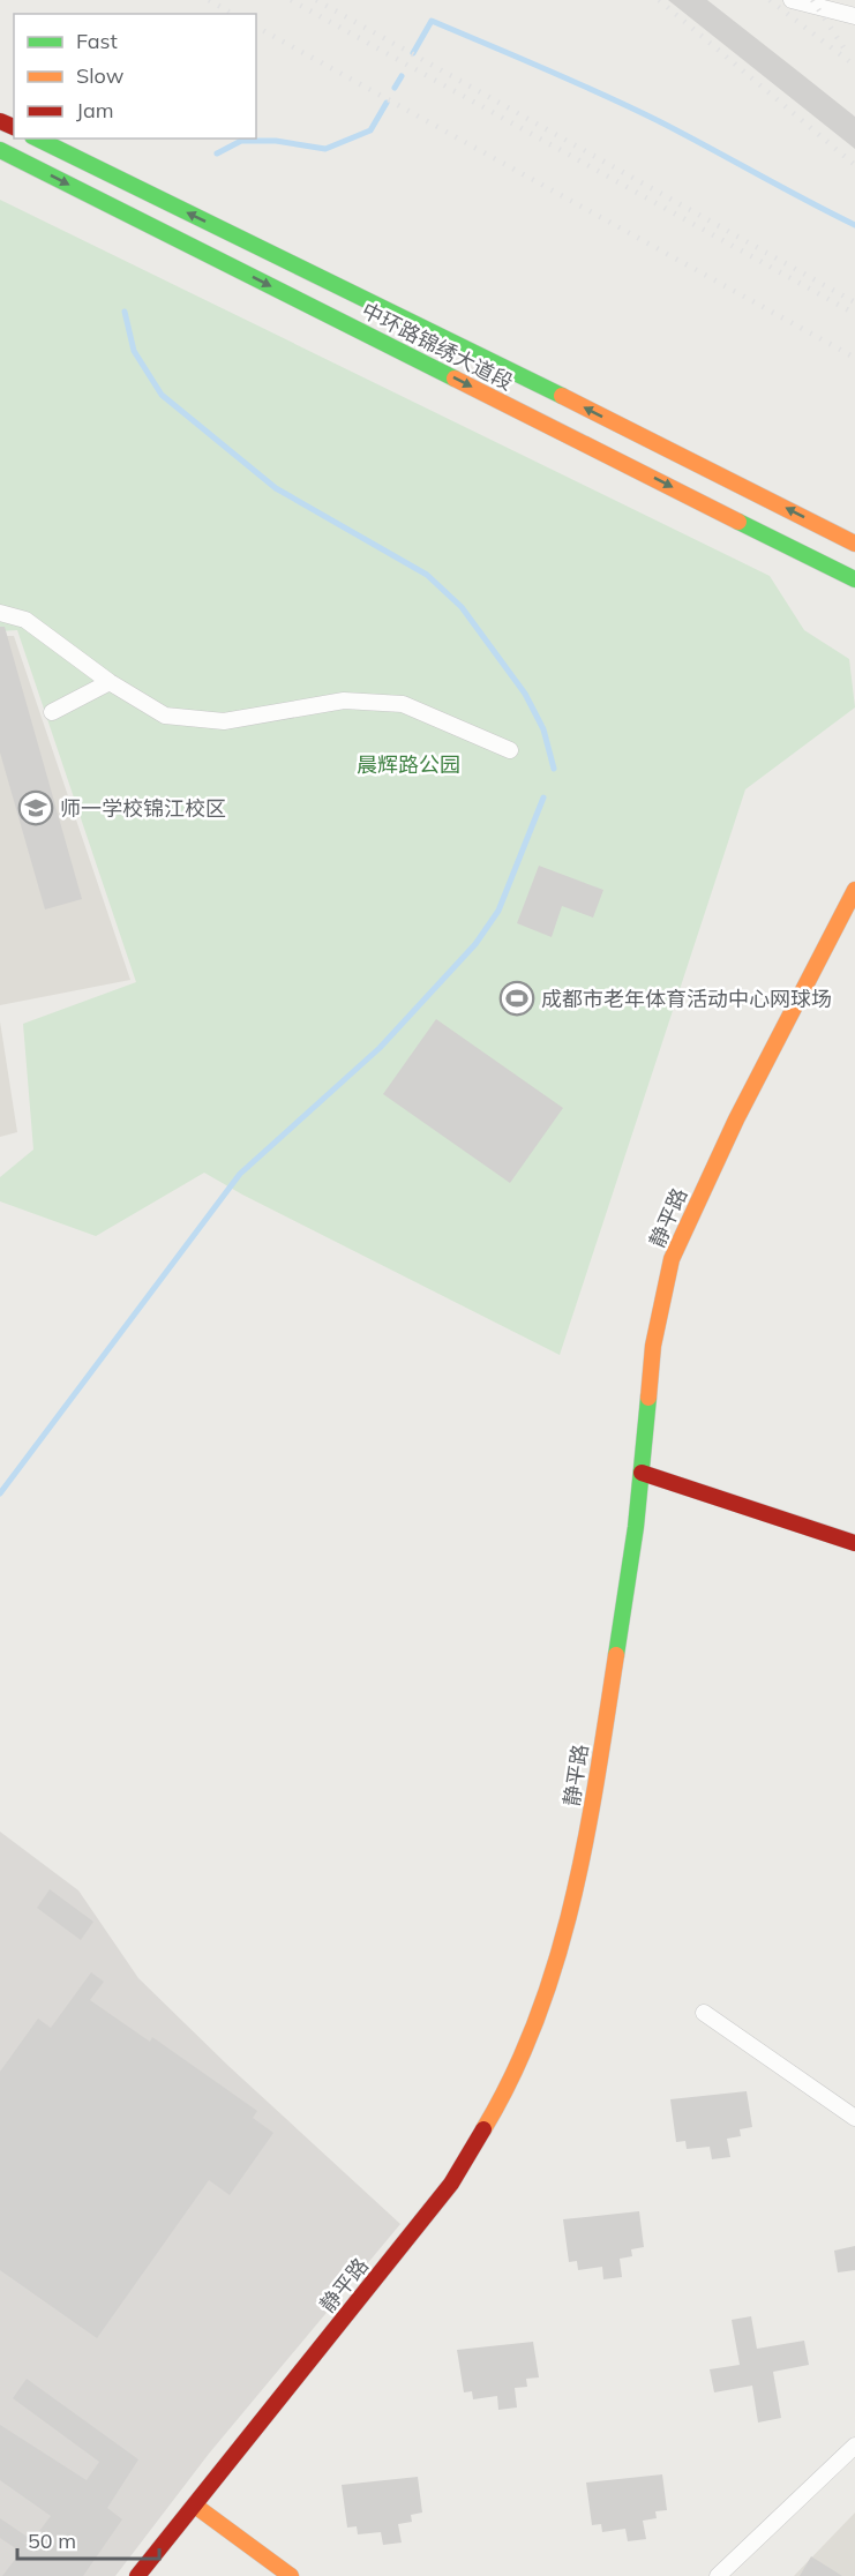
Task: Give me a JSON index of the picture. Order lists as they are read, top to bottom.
{
  "streets": {
    "street": ["中环路锦绣大道段", "静平路"]
  },
  "parks": ["晨辉路公园"],
  "places": {
    "school or university": ["师一学校锦江校区"],
    "sports": ["成都市老年体育活动中心网球场"]
  },
  "legend": ["Fast", "Slow", "Jam"],
  "scale_bar": "50 m"
}
